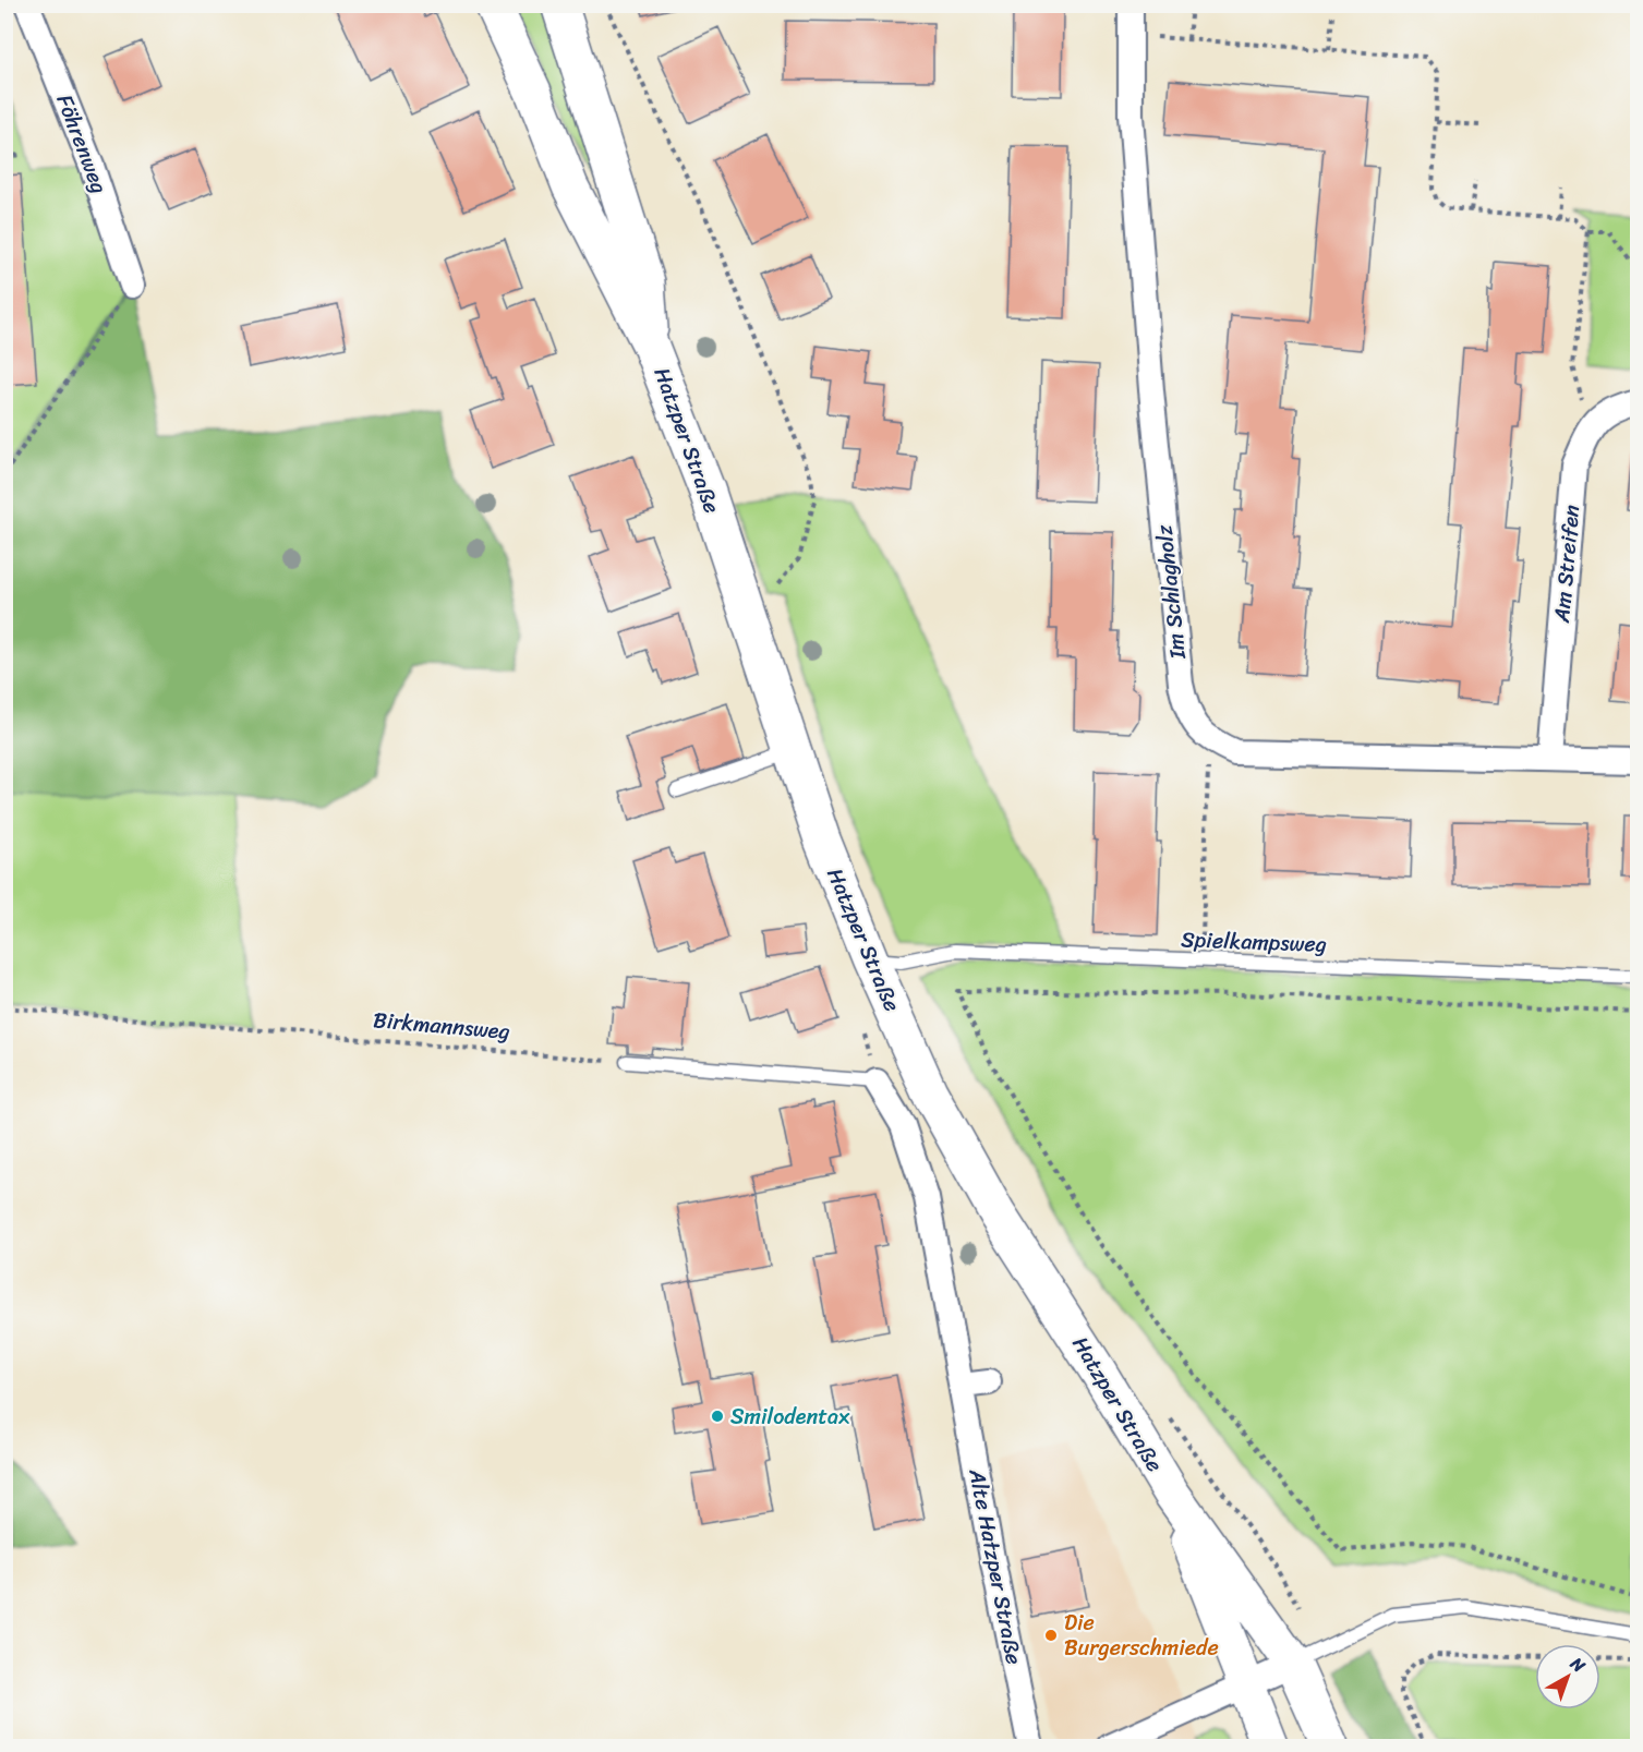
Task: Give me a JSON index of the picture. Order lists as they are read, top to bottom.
{
  "streets": {
    "main road": ["Hatzper Straße"],
    "street": [
      "Föhrenweg",
      "Am Streifen",
      "Im Schlagholz",
      "Alte Hatzper Straße"
    ],
    "lane": ["Spielkampsweg"],
    "path": ["Birkmannsweg"]
  },
  "crossings": [
    ["Hatzper Straße", "Spielkampsweg"]
  ],
  "places": ["Smilodentax", "Die Burgerschmiede"],
  "north": "top right"
}
